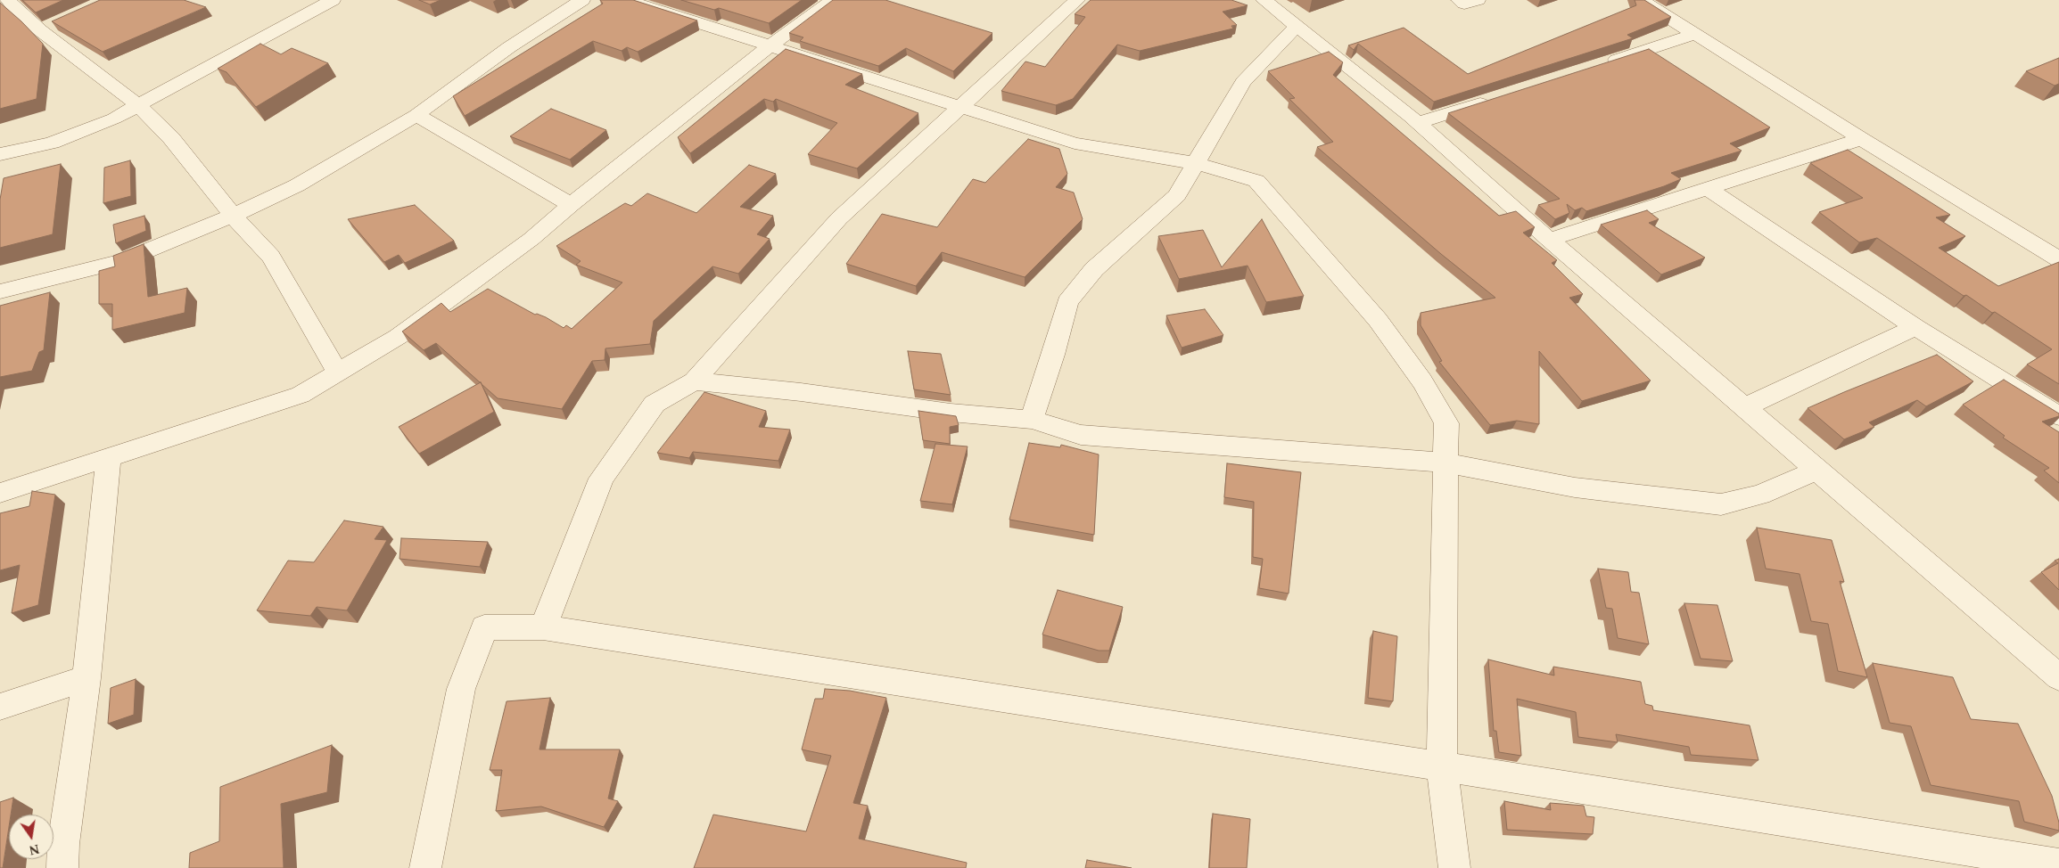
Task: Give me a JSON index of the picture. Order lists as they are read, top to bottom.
{
  "north": "bottom"
}
